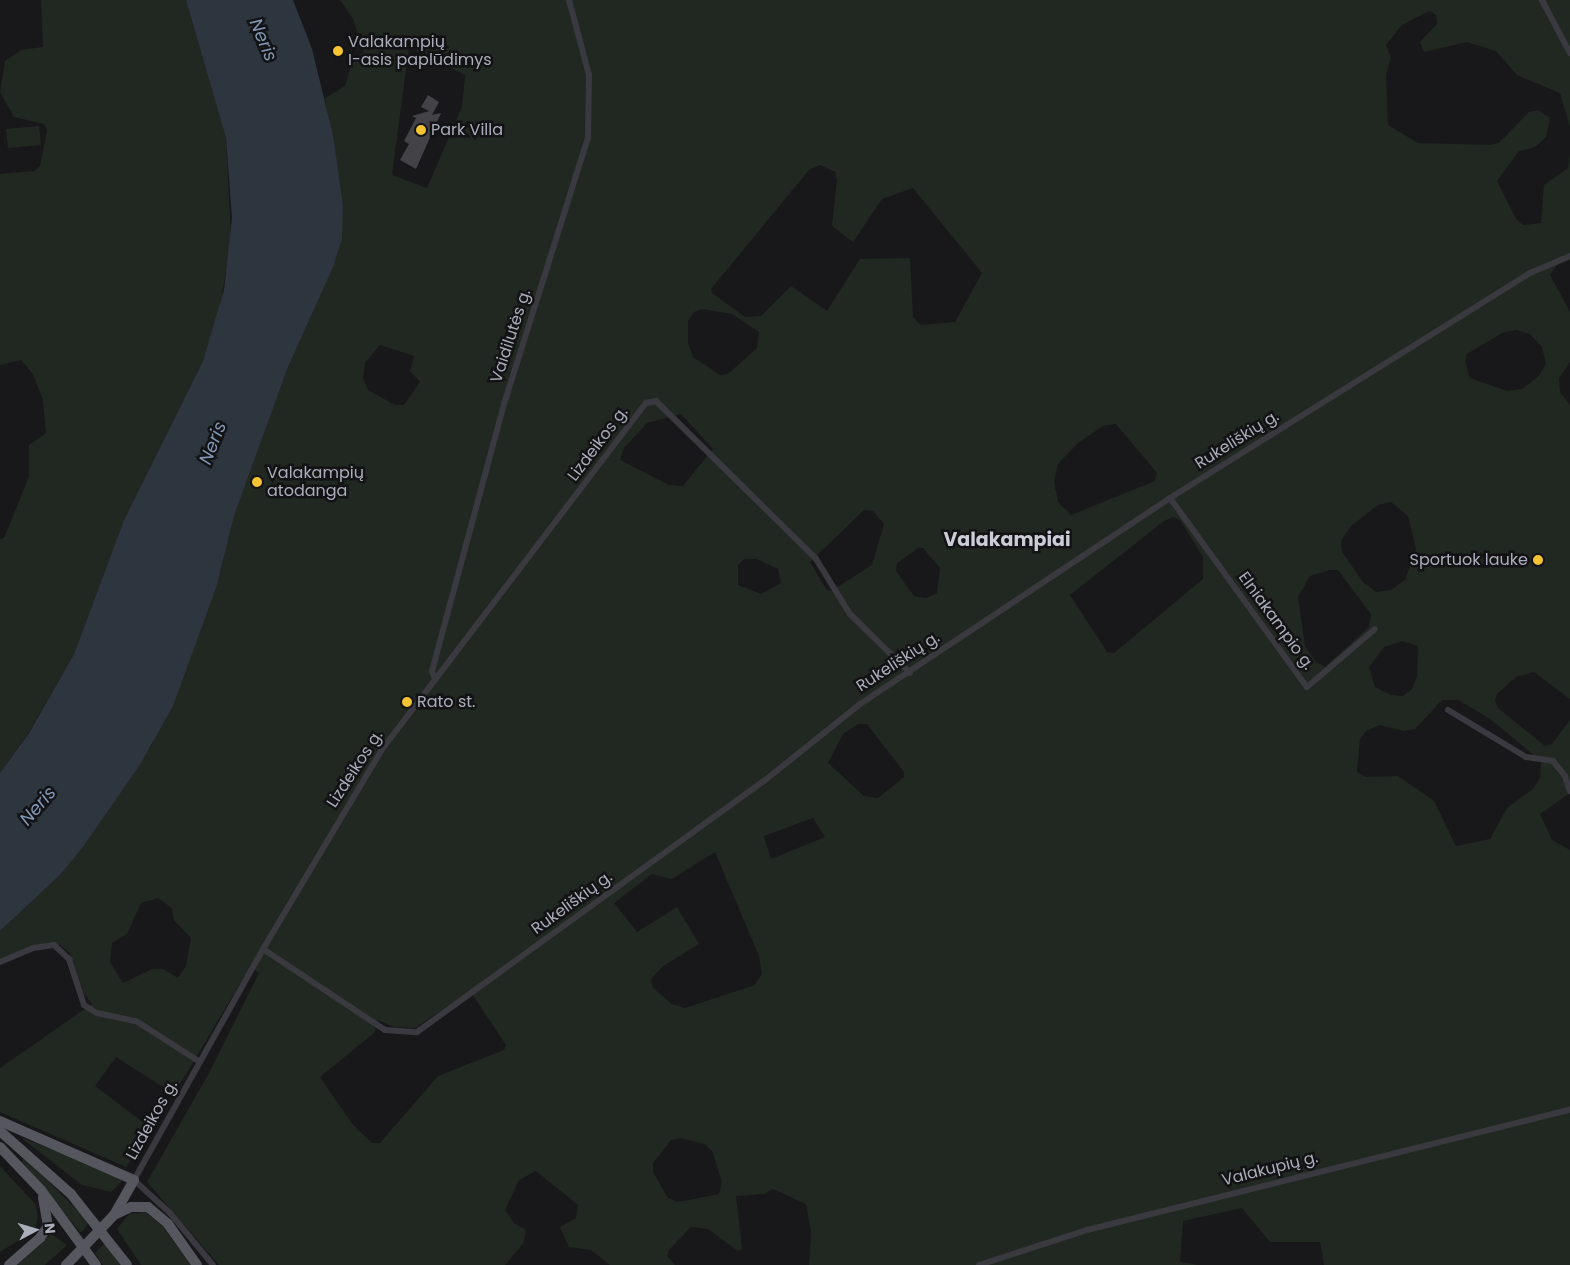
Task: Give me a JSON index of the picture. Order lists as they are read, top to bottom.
{
  "streets": {
    "street": [
      "Vaidilutės g.",
      "Rukeliškių g.",
      "Lizdeikos g.",
      "Elniakampio g.",
      "Valakupių g."
    ]
  },
  "crossings": [
    ["Vaidilutės g.", "Lizdeikos g."],
    ["Rukeliškių g.", "Lizdeikos g."],
    ["Rukeliškių g.", "Elniakampio g."]
  ],
  "districts": ["Valakampiai"],
  "water": ["Neris"],
  "places": [
    "Valakampių I-asis paplūdimys",
    "Park Villa",
    "Valakampių atodanga",
    "Sportuok lauke",
    "Rato st."
  ],
  "north": "right"
}
